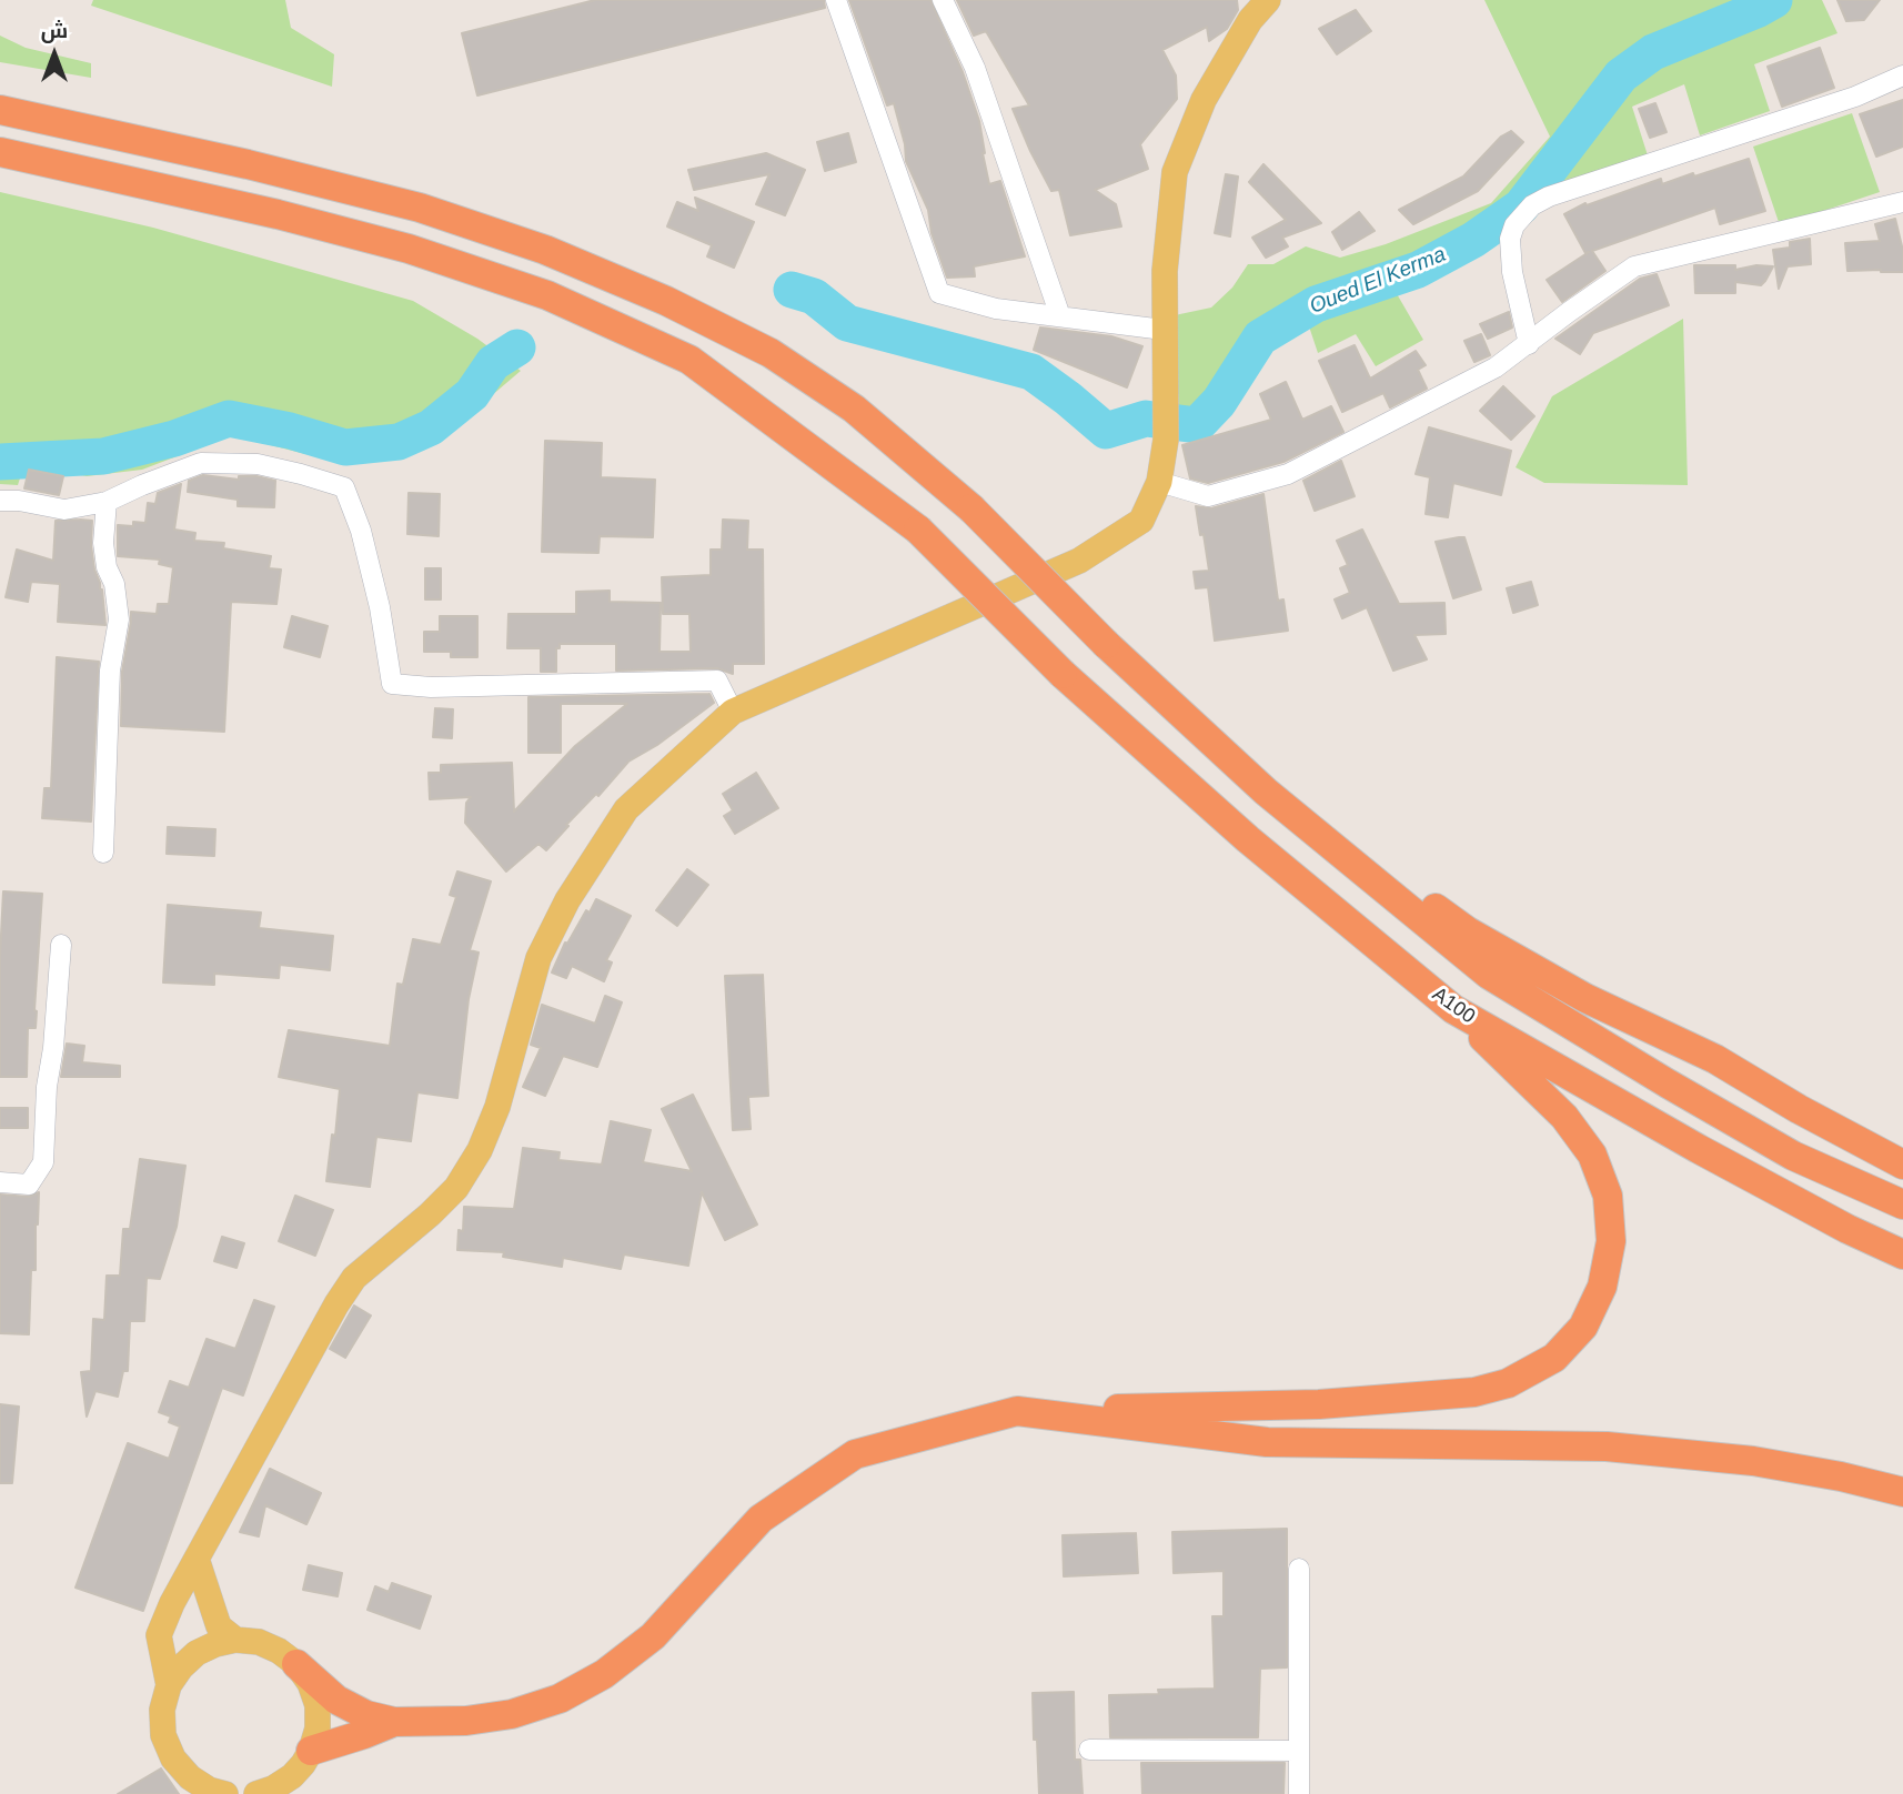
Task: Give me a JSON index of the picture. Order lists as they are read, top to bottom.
{
  "streets": {
    "highway": ["A100"]
  },
  "water": ["Oued El Kerma"],
  "north": "top"
}
